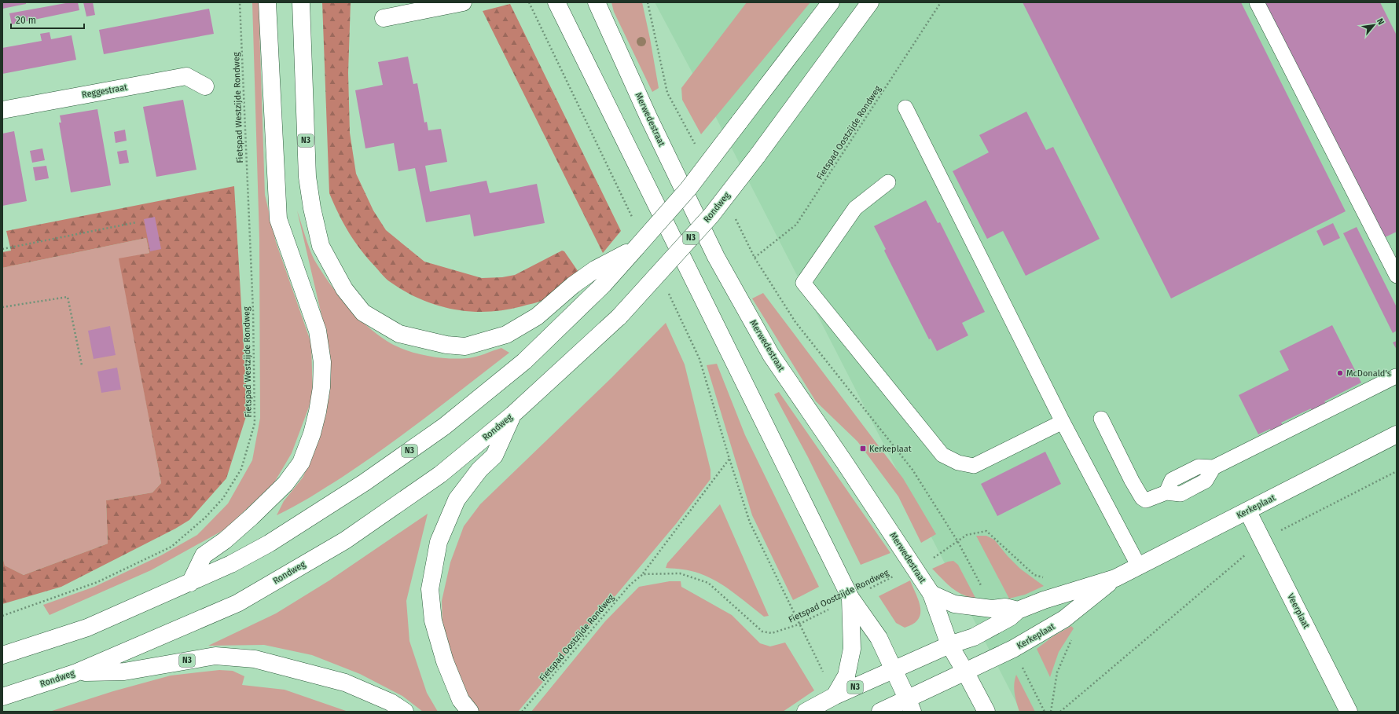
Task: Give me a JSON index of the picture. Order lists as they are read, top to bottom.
{
  "streets": {
    "main road": [
      "Reggestraat",
      "Merwedestraat",
      "N3",
      "Rondweg",
      "Kerkeplaat",
      "Veerplaat"
    ],
    "path": ["Fietspad Westzijde Rondweg", "Fietspad Oostzijde Rondweg"]
  },
  "crossings": [
    ["Merwedestraat", "Fietspad Oostzijde Rondweg"],
    ["Merwedestraat", "Kerkeplaat"],
    ["Fietspad Oostzijde Rondweg", "N3"],
    ["N3", "Rondweg"],
    ["N3", "Kerkeplaat"],
    ["Kerkeplaat", "Veerplaat"]
  ],
  "places": {
    "other": ["McDonald's"],
    "transit": ["Kerkeplaat"]
  },
  "scale_bar": "20 m",
  "north": "top right"
}
